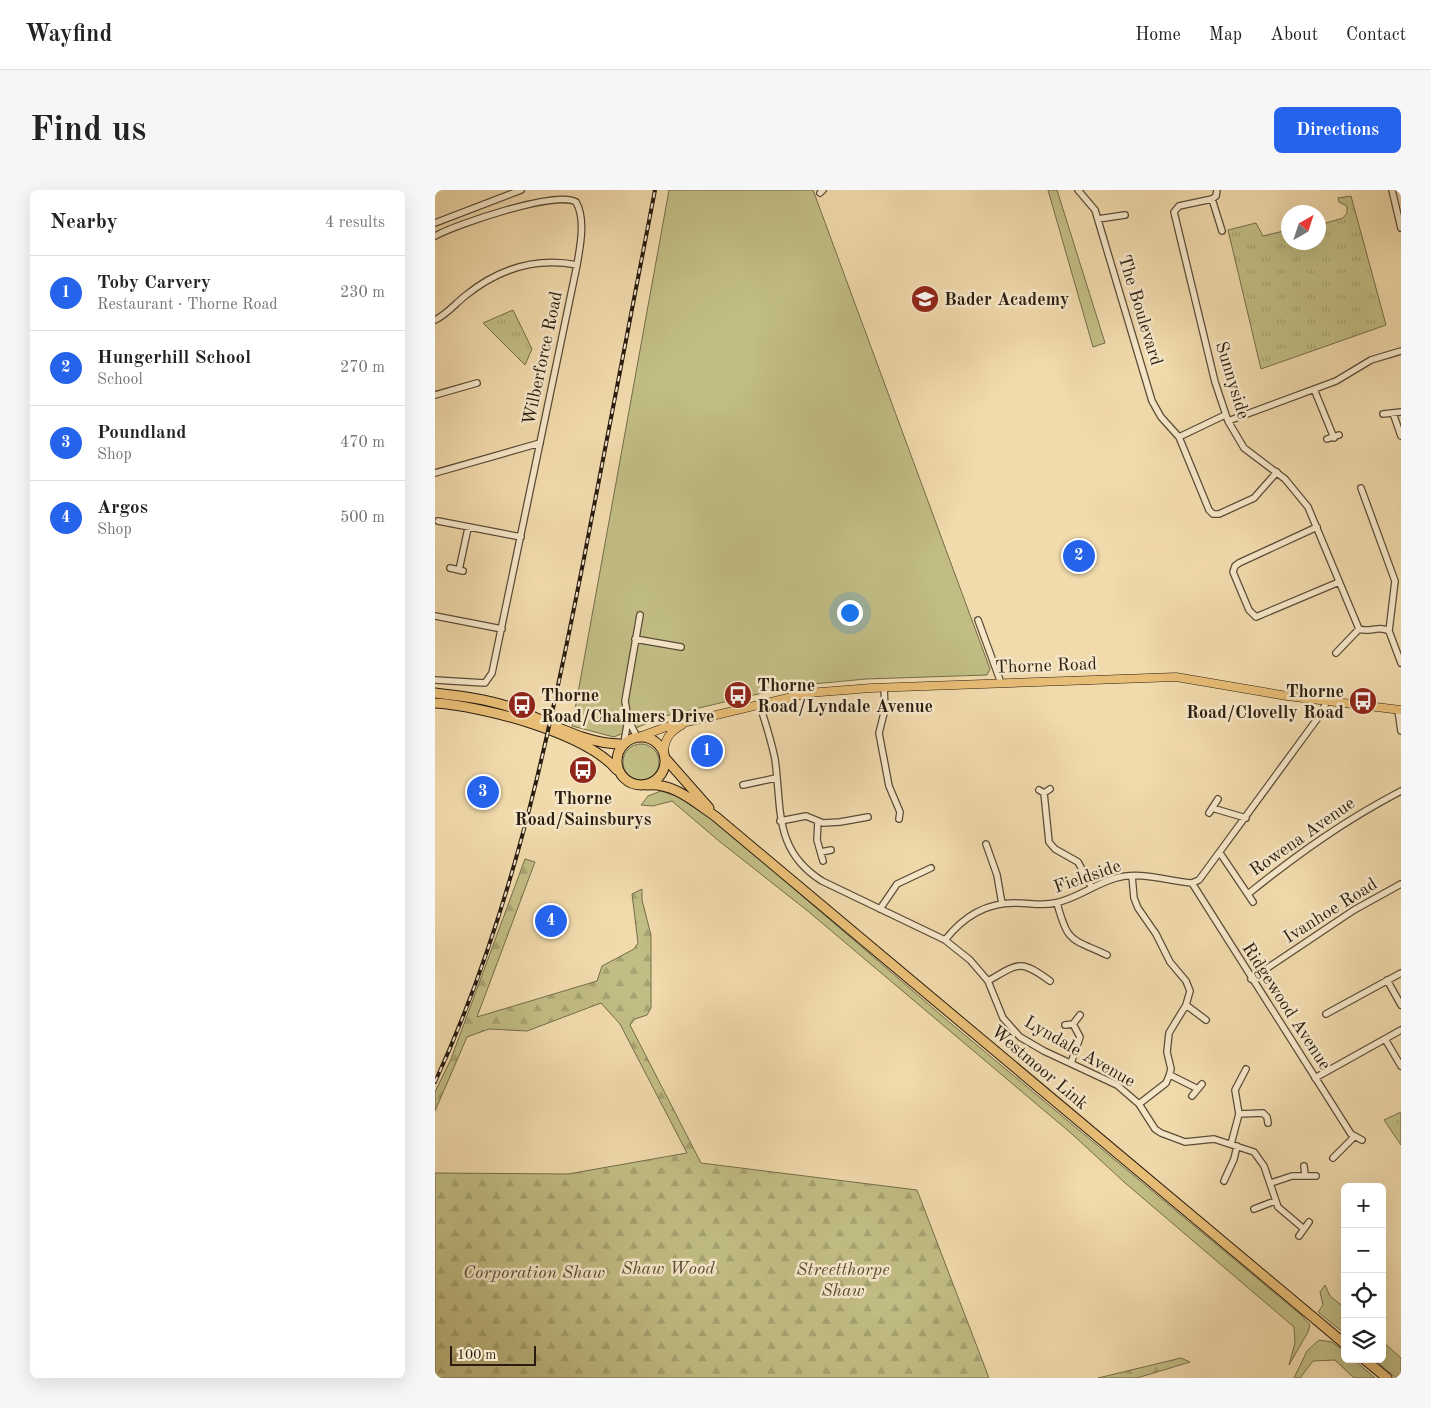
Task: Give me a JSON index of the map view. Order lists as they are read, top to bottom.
{
  "streets": {
    "highway": ["Westmoor Link"],
    "main road": ["Thorne Road"],
    "street": [
      "The Boulevard",
      "Wilberforce Road",
      "Sunnyside",
      "Rowena Avenue",
      "Fieldside",
      "Ivanhoe Road",
      "Ridgewood Avenue",
      "Lyndale Avenue"
    ]
  },
  "crossings": [
    ["The Boulevard", "Sunnyside"],
    ["Thorne Road", "Lyndale Avenue"],
    ["Thorne Road", "Westmoor Link"],
    ["Fieldside", "Ridgewood Avenue"],
    ["Fieldside", "Lyndale Avenue"],
    ["Ivanhoe Road", "Ridgewood Avenue"]
  ],
  "parks": ["Shaw Wood", "Streetthorpe Shaw", "Corporation Shaw"],
  "places": {
    "school or university": ["Bader Academy"],
    "bus stop": [
      "Thorne Road/Lyndale Avenue",
      "Thorne Road/Clovelly Road",
      "Thorne Road/Chalmers Drive",
      "Thorne Road/Sainsburys"
    ]
  },
  "scale_bar": "100 m",
  "north": "top right",
  "page": {
    "header": "Wayfind",
    "nav": [
      "Home",
      "Map",
      "About",
      "Contact"
    ],
    "buttons": "Directions",
    "title": "Find us",
    "heading": ["Nearby", "4 results"],
    "list": [
      {
        "mark": "1",
        "name": "Toby Carvery",
        "note": "Restaurant · Thorne Road",
        "value": "230 m"
      },
      {
        "mark": "2",
        "name": "Hungerhill School",
        "note": "School",
        "value": "270 m"
      },
      {
        "mark": "3",
        "name": "Poundland",
        "note": "Shop",
        "value": "470 m"
      },
      {
        "mark": "4",
        "name": "Argos",
        "note": "Shop",
        "value": "500 m"
      }
    ],
    "pins": [
      "2",
      "1",
      "3",
      "4"
    ],
    "map_buttons": ["+", "−"],
    "scale": "100 m"
  }
}
